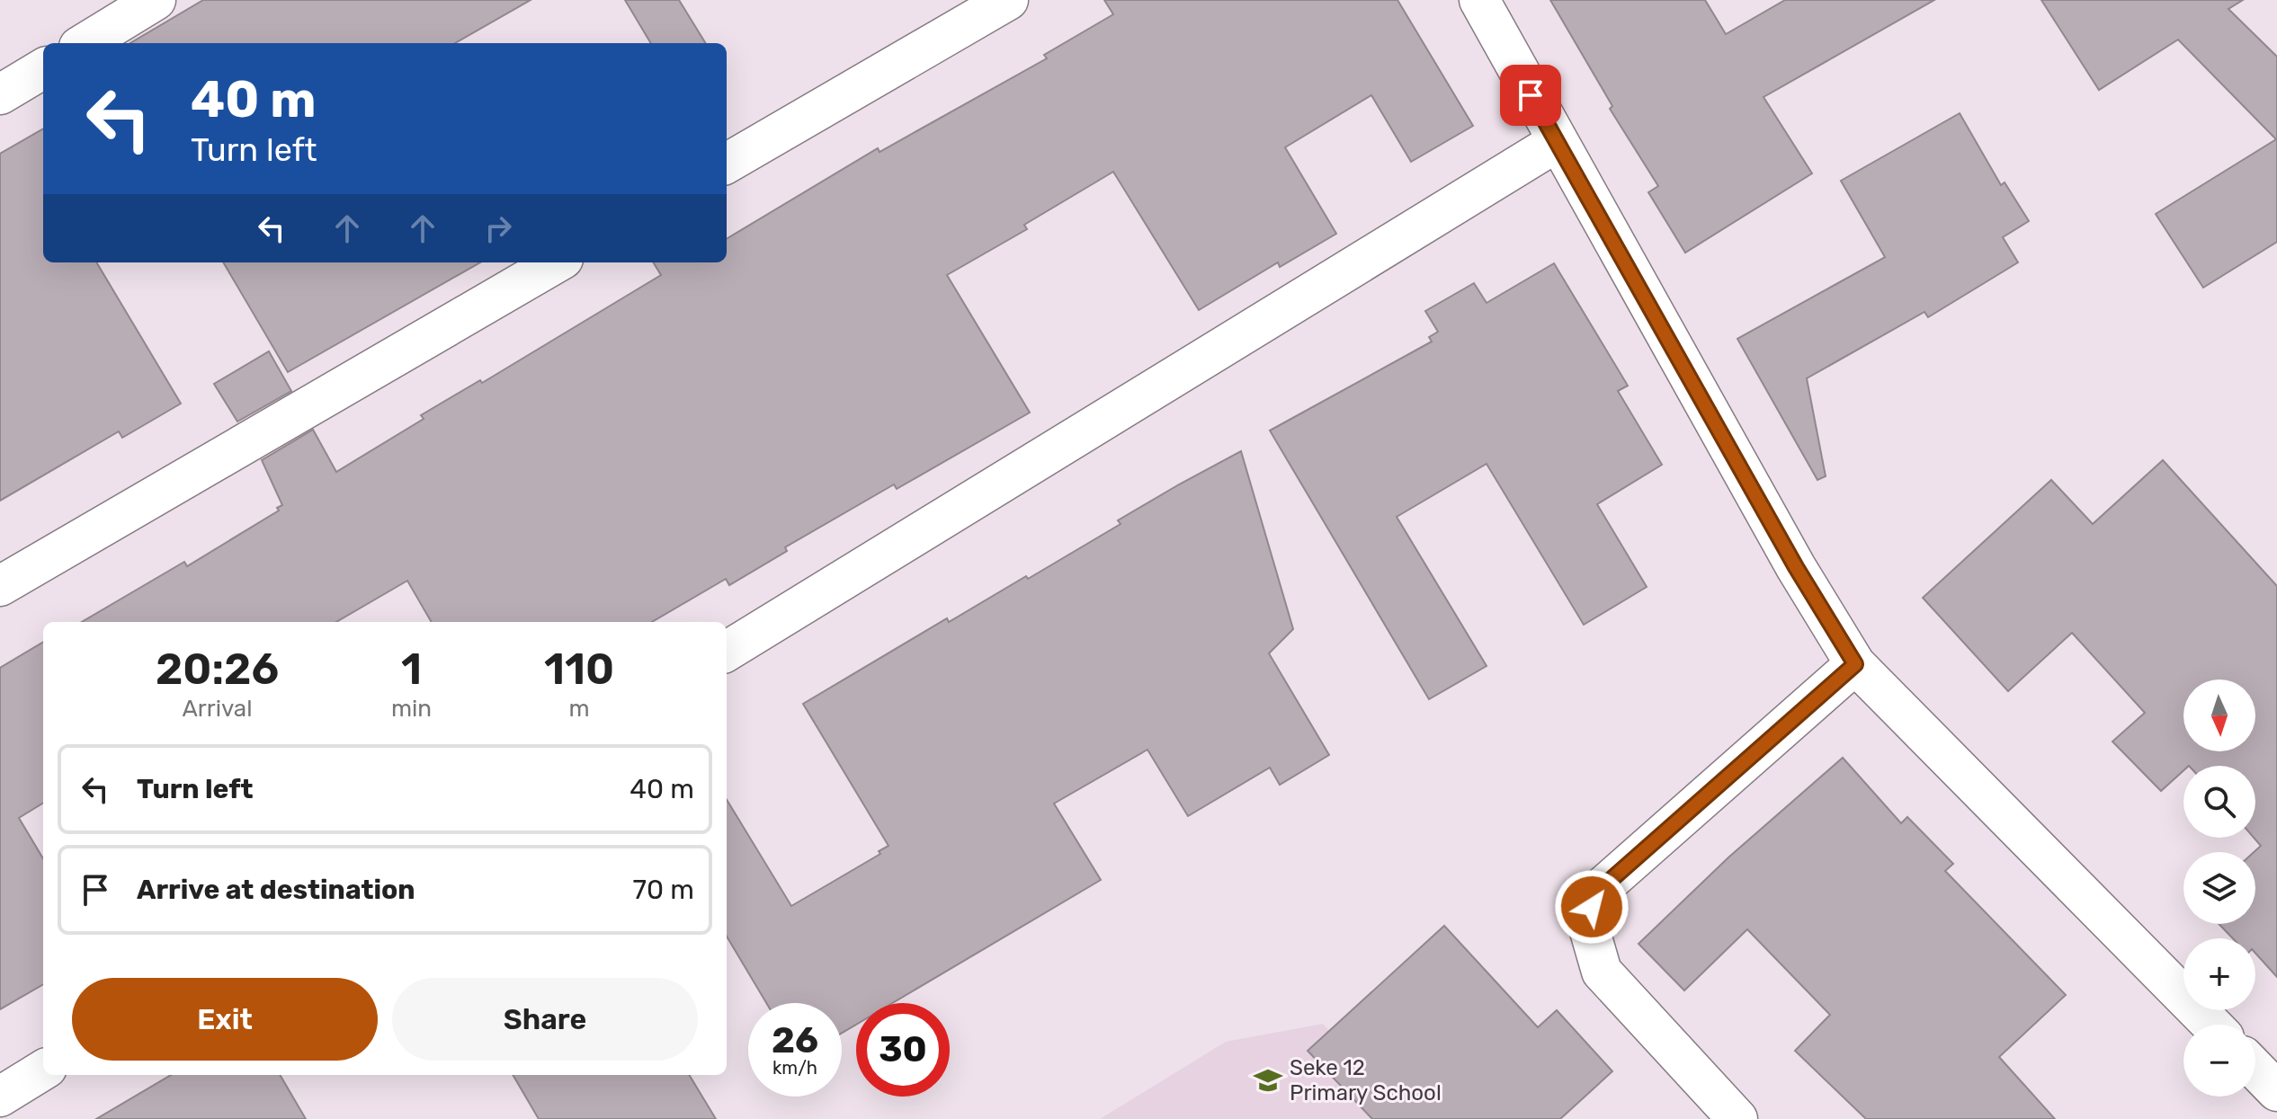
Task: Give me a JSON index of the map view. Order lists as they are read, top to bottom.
{
  "places": {
    "school or university": ["Seke 12 Primary School"]
  },
  "north": "bottom",
  "page": {
    "turn": ["40 m", "Turn left"],
    "eta": [
      "20:26",
      "Arrival",
      "1",
      "min",
      "110",
      "m"
    ],
    "map_buttons": ["+", "−"],
    "list": [
      {
        "name": "Turn left",
        "value": "40 m"
      },
      {
        "name": "Arrive at destination",
        "value": "70 m"
      }
    ],
    "buttons": ["Exit", "Share"],
    "speed": "26 km/h",
    "limit": "30"
  }
}
